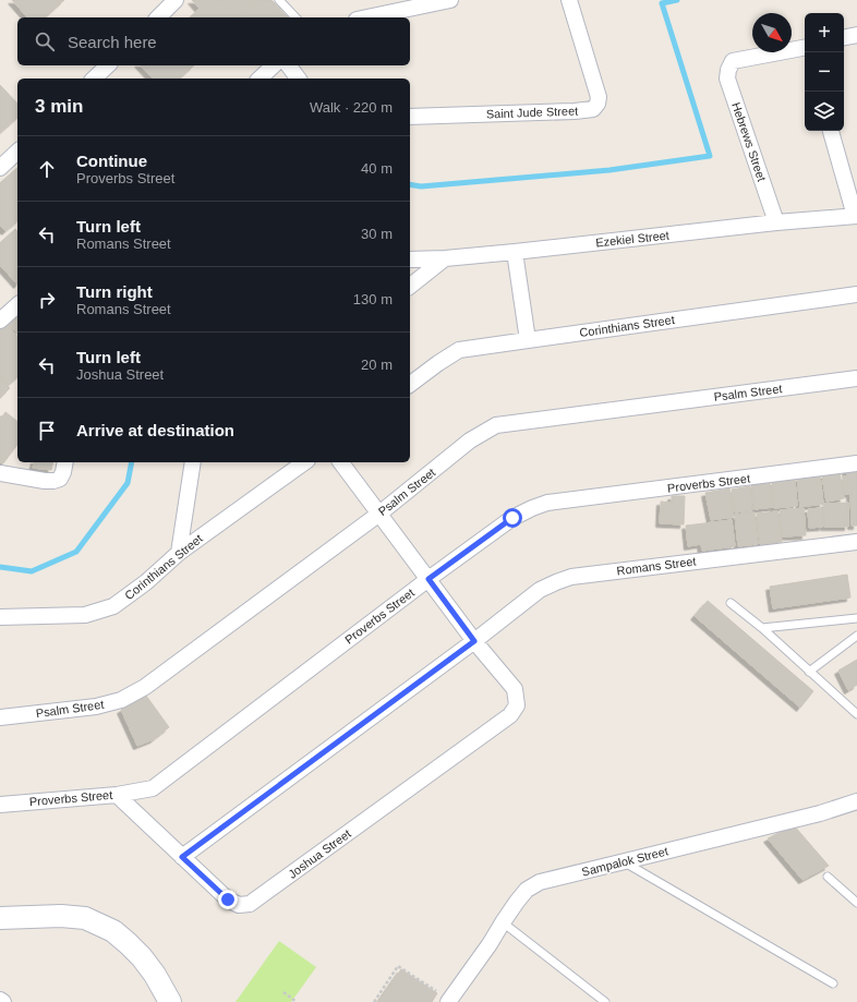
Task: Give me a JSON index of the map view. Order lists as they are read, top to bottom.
{
  "streets": {
    "street": [
      "Saint Jude Street",
      "Hebrews Street",
      "Ezekiel Street",
      "Corinthians Street",
      "Psalm Street",
      "Proverbs Street",
      "Romans Street",
      "Joshua Street",
      "Sampalok Street"
    ]
  },
  "crossings": [
    ["Hebrews Street", "Ezekiel Street"],
    ["Proverbs Street", "Joshua Street"],
    ["Romans Street", "Joshua Street"]
  ],
  "north": "bottom right",
  "page": {
    "map_buttons": ["+", "−"],
    "search": "Search here",
    "heading": ["3 min", "Walk · 220 m"],
    "list": [
      ["Continue", "Proverbs Street", "40 m"],
      ["Turn left", "Romans Street", "30 m"],
      ["Turn right", "Romans Street", "130 m"],
      ["Turn left", "Joshua Street", "20 m"],
      "Arrive at destination"
    ]
  }
}
